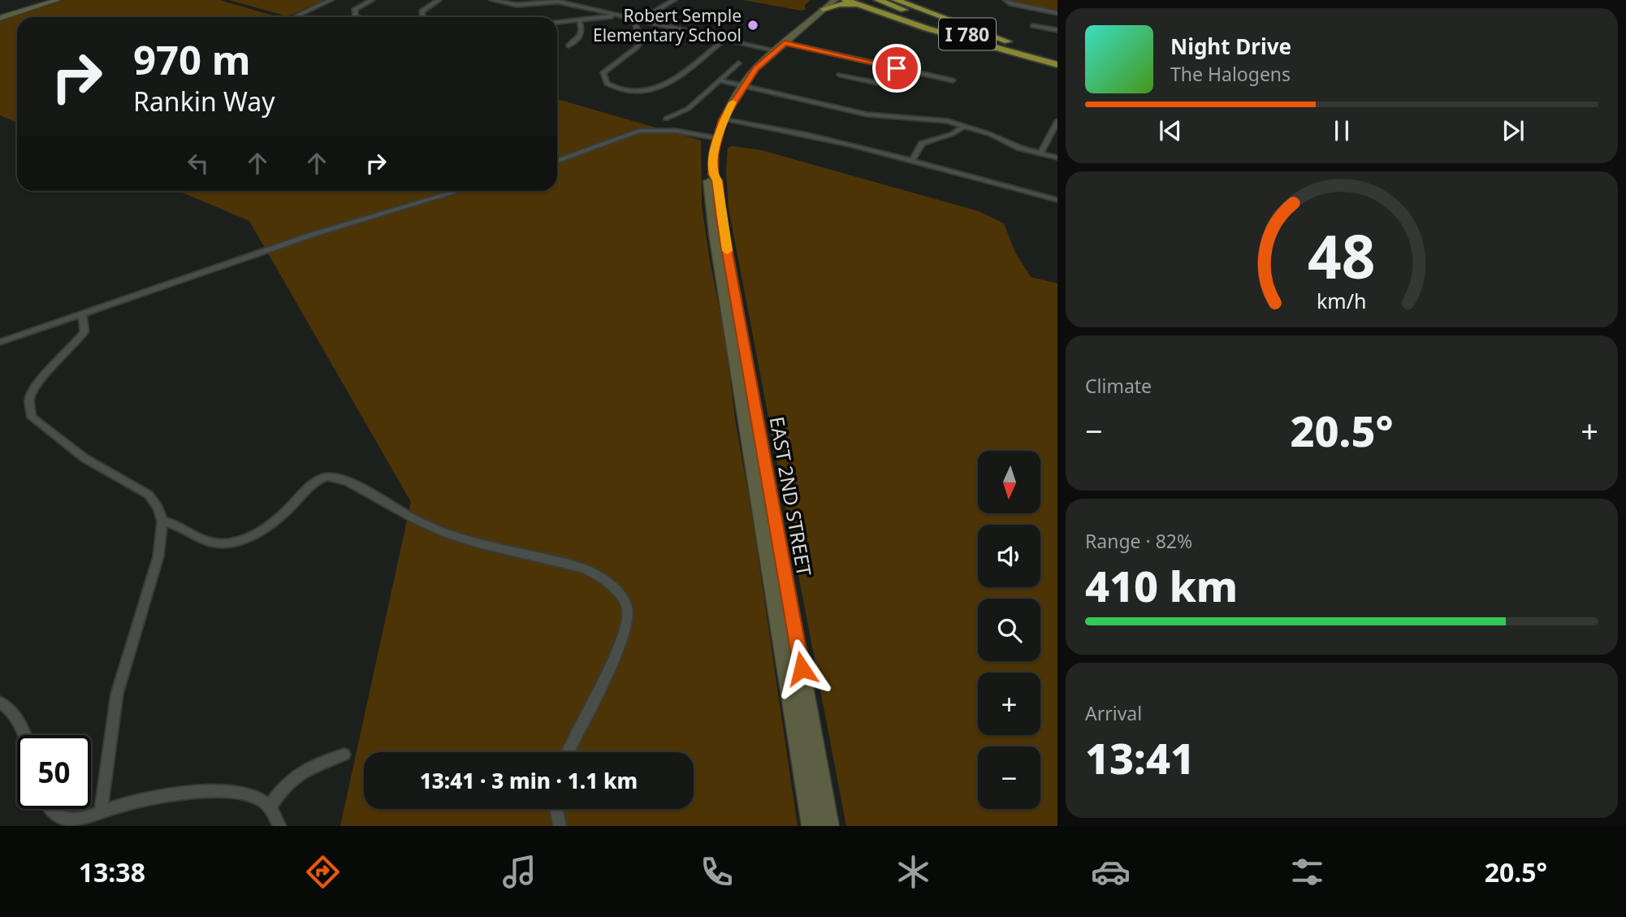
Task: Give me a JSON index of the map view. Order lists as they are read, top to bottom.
{
  "streets": {
    "highway": ["I 780"],
    "main road": ["EAST 2ND STREET"]
  },
  "places": ["Robert Semple Elementary School"],
  "north": "bottom",
  "page": {
    "turn": ["970 m", "Rankin Way"],
    "song": ["Night Drive", "The Halogens"],
    "tile": [
      "Climate",
      ["Range · 82%", "410 km"],
      ["Arrival", "13:41"]
    ],
    "heat": ["−", "20.5°", "+"],
    "map_buttons": ["+", "−"],
    "limit": "50",
    "trip": "13:41 · 3 min · 1.1 km",
    "tabs": ["13:38", "20.5°"],
    "gauge": ["48", "km/h"]
  }
}
